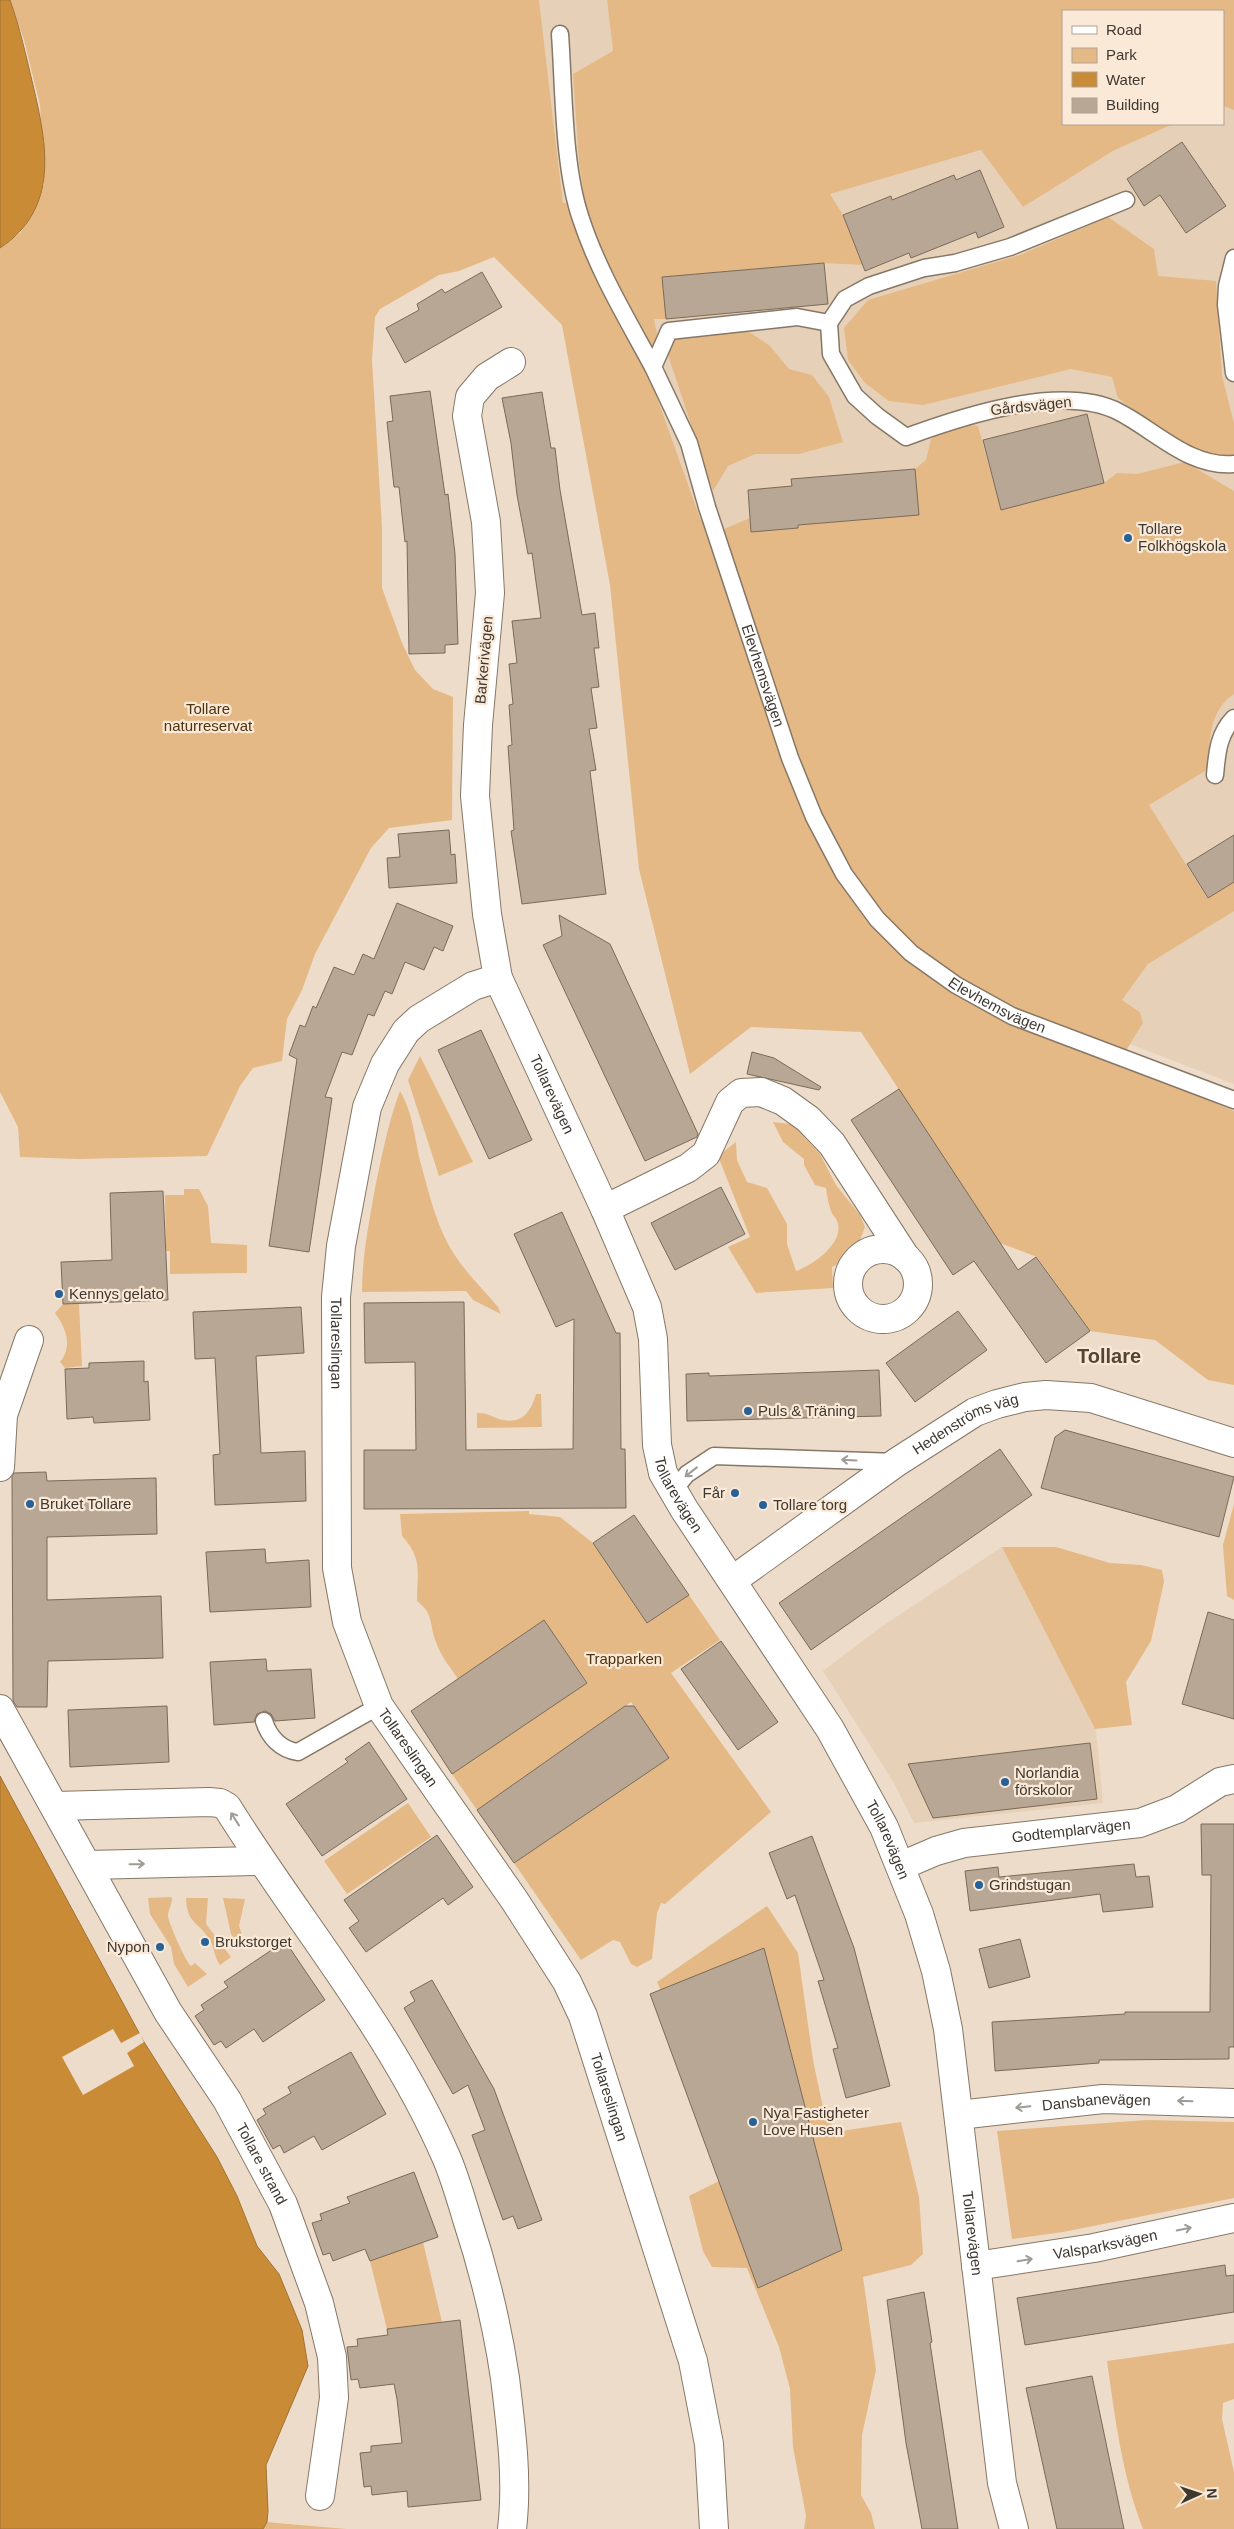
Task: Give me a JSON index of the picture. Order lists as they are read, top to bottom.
{
  "streets": {
    "street": [
      "Barkerivägen",
      "Tollarevägen",
      "Tollareslingan",
      "Hedenströms väg",
      "Godtemplarvägen",
      "Dansbanevägen",
      "Tollare strand",
      "Valsparksvägen"
    ],
    "lane": ["Gårdsvägen", "Elevhemsvägen"]
  },
  "crossings": [
    ["Barkerivägen", "Tollarevägen"],
    ["Barkerivägen", "Tollareslingan"],
    ["Tollarevägen", "Tollareslingan"],
    ["Tollarevägen", "Hedenströms väg"],
    ["Tollarevägen", "Godtemplarvägen"],
    ["Tollarevägen", "Dansbanevägen"],
    ["Tollarevägen", "Valsparksvägen"]
  ],
  "one_way": ["Dansbanevägen", "Valsparksvägen"],
  "districts": ["Tollare"],
  "parks": ["Tollare naturreservat", "Trapparken"],
  "places": [
    "Tollare Folkhögskola",
    "Kennys gelato",
    "Puls & Träning",
    "Får",
    "Bruket Tollare",
    "Tollare torg",
    "Norlandia förskolor",
    "Grindstugan",
    "Brukstorget",
    "Nypon",
    "Nya Fastigheter Love Husen"
  ],
  "legend": [
    "Road",
    "Park",
    "Water",
    "Building"
  ],
  "north": "right"
}
